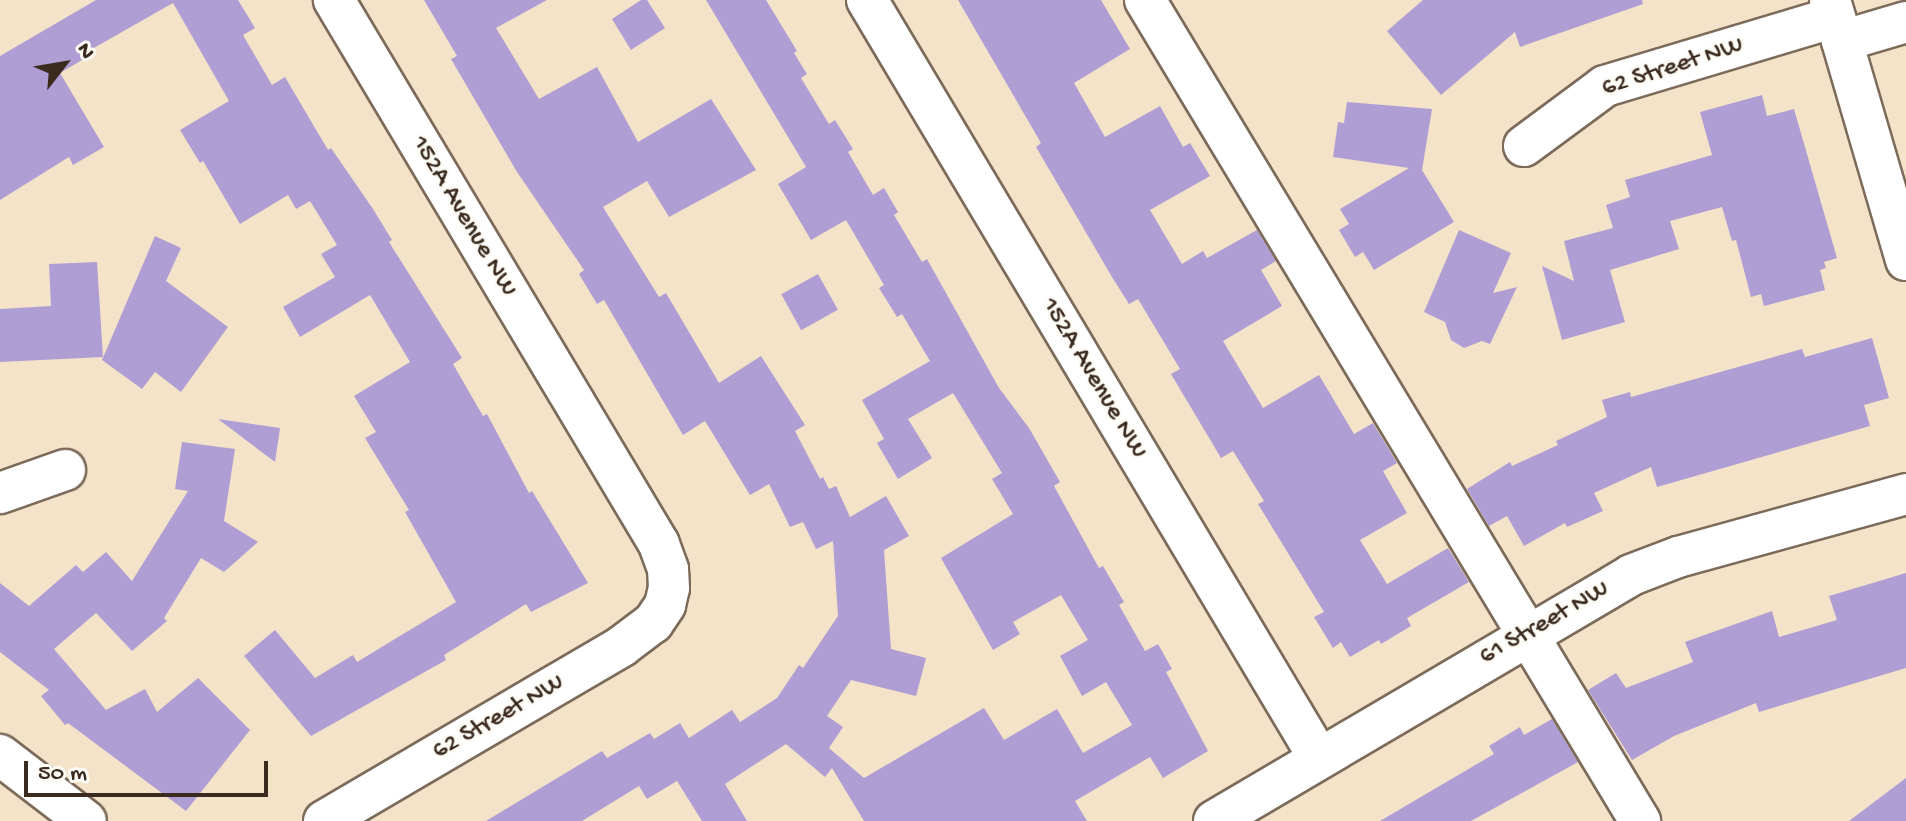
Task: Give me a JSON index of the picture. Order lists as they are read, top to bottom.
{
  "streets": {
    "street": ["62 Street NW", "152A Avenue NW", "61 Street NW"]
  },
  "crossings": [
    ["62 Street NW", "152A Avenue NW"],
    ["152A Avenue NW", "61 Street NW"]
  ],
  "scale_bar": "50 m",
  "north": "top right"
}
